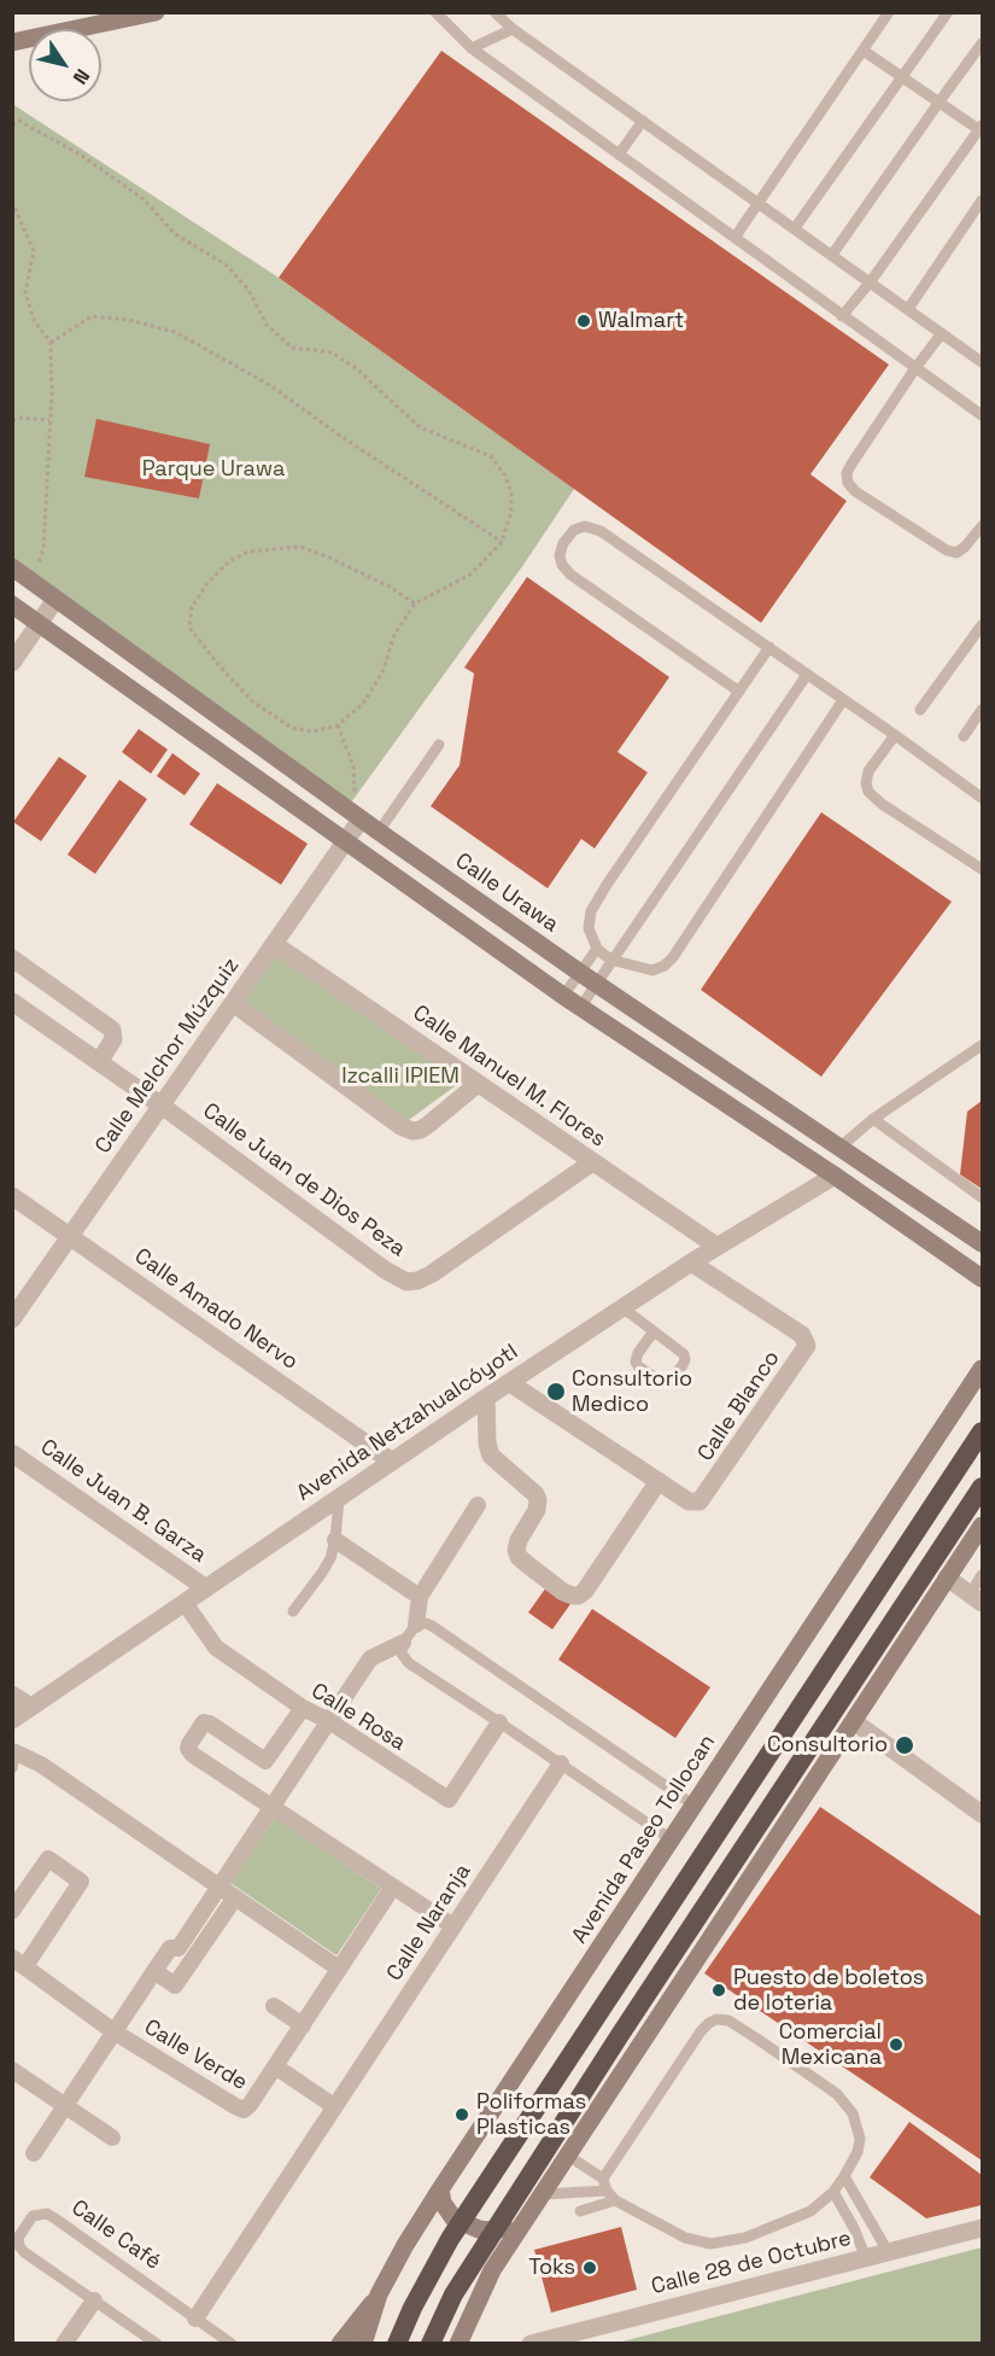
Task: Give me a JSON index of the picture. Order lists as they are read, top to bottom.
{
  "streets": {
    "main road": ["Calle Urawa", "Avenida Paseo Tollocan"],
    "street": [
      "Calle Melchor Múzquiz",
      "Calle Manuel M. Flores",
      "Calle Juan de Dios Peza",
      "Calle Amado Nervo",
      "Calle Blanco",
      "Avenida Netzahualcóyotl",
      "Calle Juan B. Garza",
      "Calle Rosa",
      "Calle Naranja",
      "Calle Verde",
      "Calle 28 de Octubre"
    ],
    "lane": ["Calle Café"]
  },
  "crossings": [
    ["Calle Urawa", "Calle Melchor Múzquiz"],
    ["Calle Melchor Múzquiz", "Calle Manuel M. Flores"],
    ["Calle Melchor Múzquiz", "Calle Juan de Dios Peza"],
    ["Calle Melchor Múzquiz", "Calle Amado Nervo"],
    ["Calle Manuel M. Flores", "Calle Juan de Dios Peza"],
    ["Calle Manuel M. Flores", "Avenida Netzahualcóyotl"],
    ["Calle Amado Nervo", "Avenida Netzahualcóyotl"],
    ["Calle Blanco", "Avenida Netzahualcóyotl"],
    ["Avenida Netzahualcóyotl", "Calle Juan B. Garza"],
    ["Avenida Netzahualcóyotl", "Calle Rosa"],
    ["Calle Naranja", "Calle Café"]
  ],
  "parks": ["Parque Urawa", "Izcalli IPIEM"],
  "places": [
    "Walmart",
    "Consultorio Medico",
    "Consultorio",
    "Puesto de boletos de loteria",
    "Comercial Mexicana",
    "Poliformas Plasticas",
    "Toks"
  ],
  "north": "bottom right"
}
